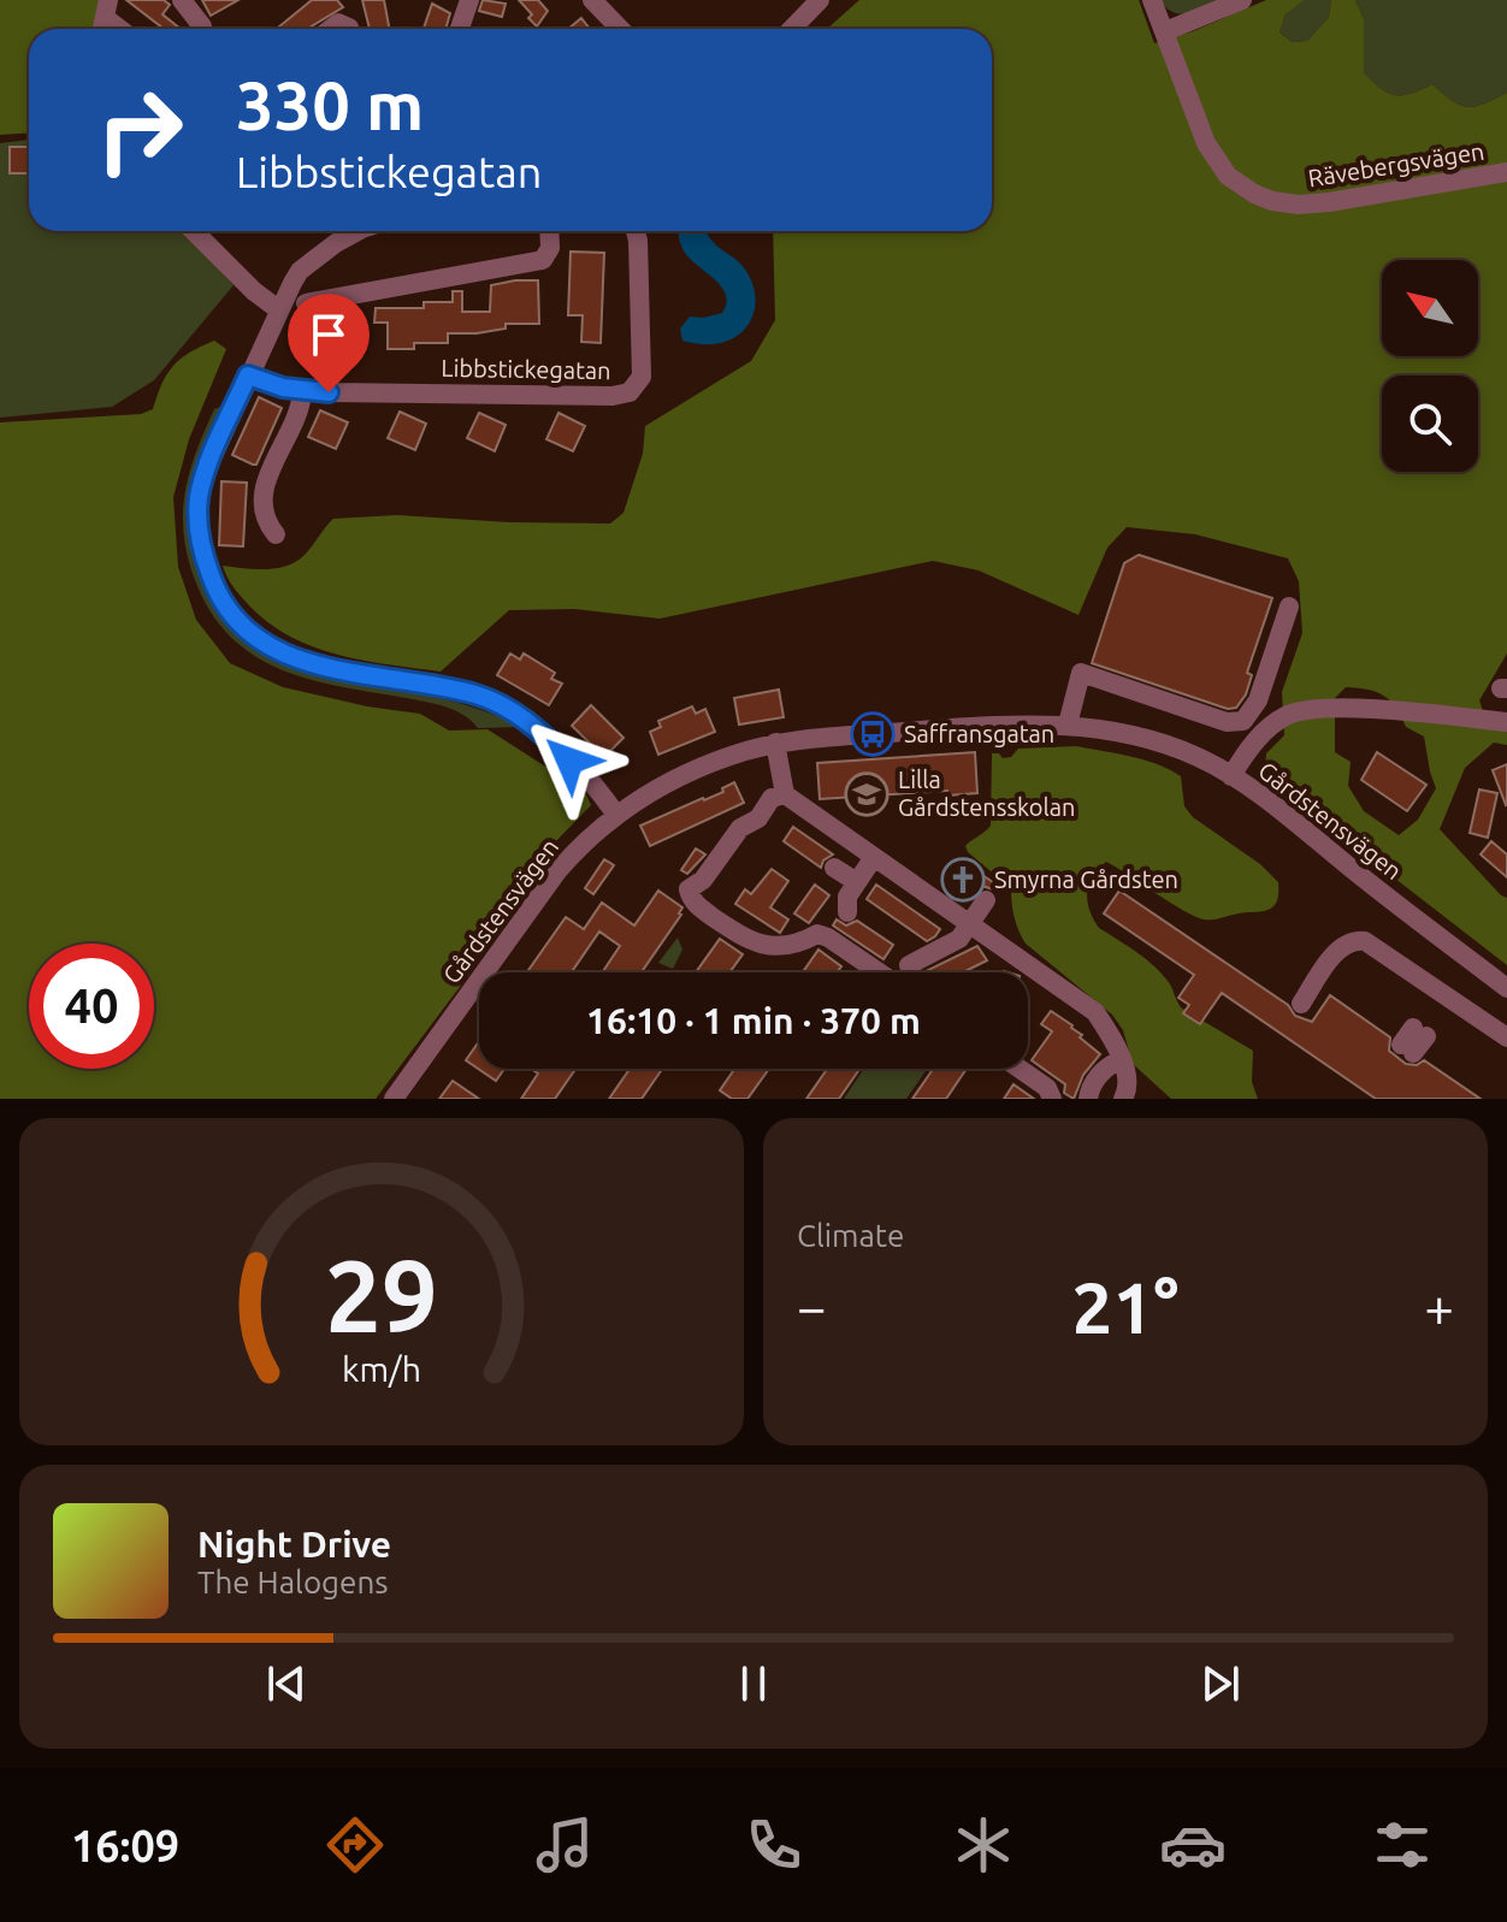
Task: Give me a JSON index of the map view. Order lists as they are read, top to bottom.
{
  "streets": {
    "street": ["Rävebergsvägen", "Libbstickegatan", "Gårdstensvägen"]
  },
  "places": {
    "bus stop": ["Saffransgatan"],
    "school or university": ["Lilla Gårdstensskolan"],
    "church": ["Smyrna Gårdsten"]
  },
  "north": "top left",
  "page": {
    "turn": ["330 m", "Libbstickegatan"],
    "limit": "40",
    "trip": "16:10 · 1 min · 370 m",
    "tile": "Climate",
    "heat": ["−", "21°", "+"],
    "song": ["Night Drive", "The Halogens"],
    "tabs": "16:09",
    "gauge": ["29", "km/h"]
  }
}
